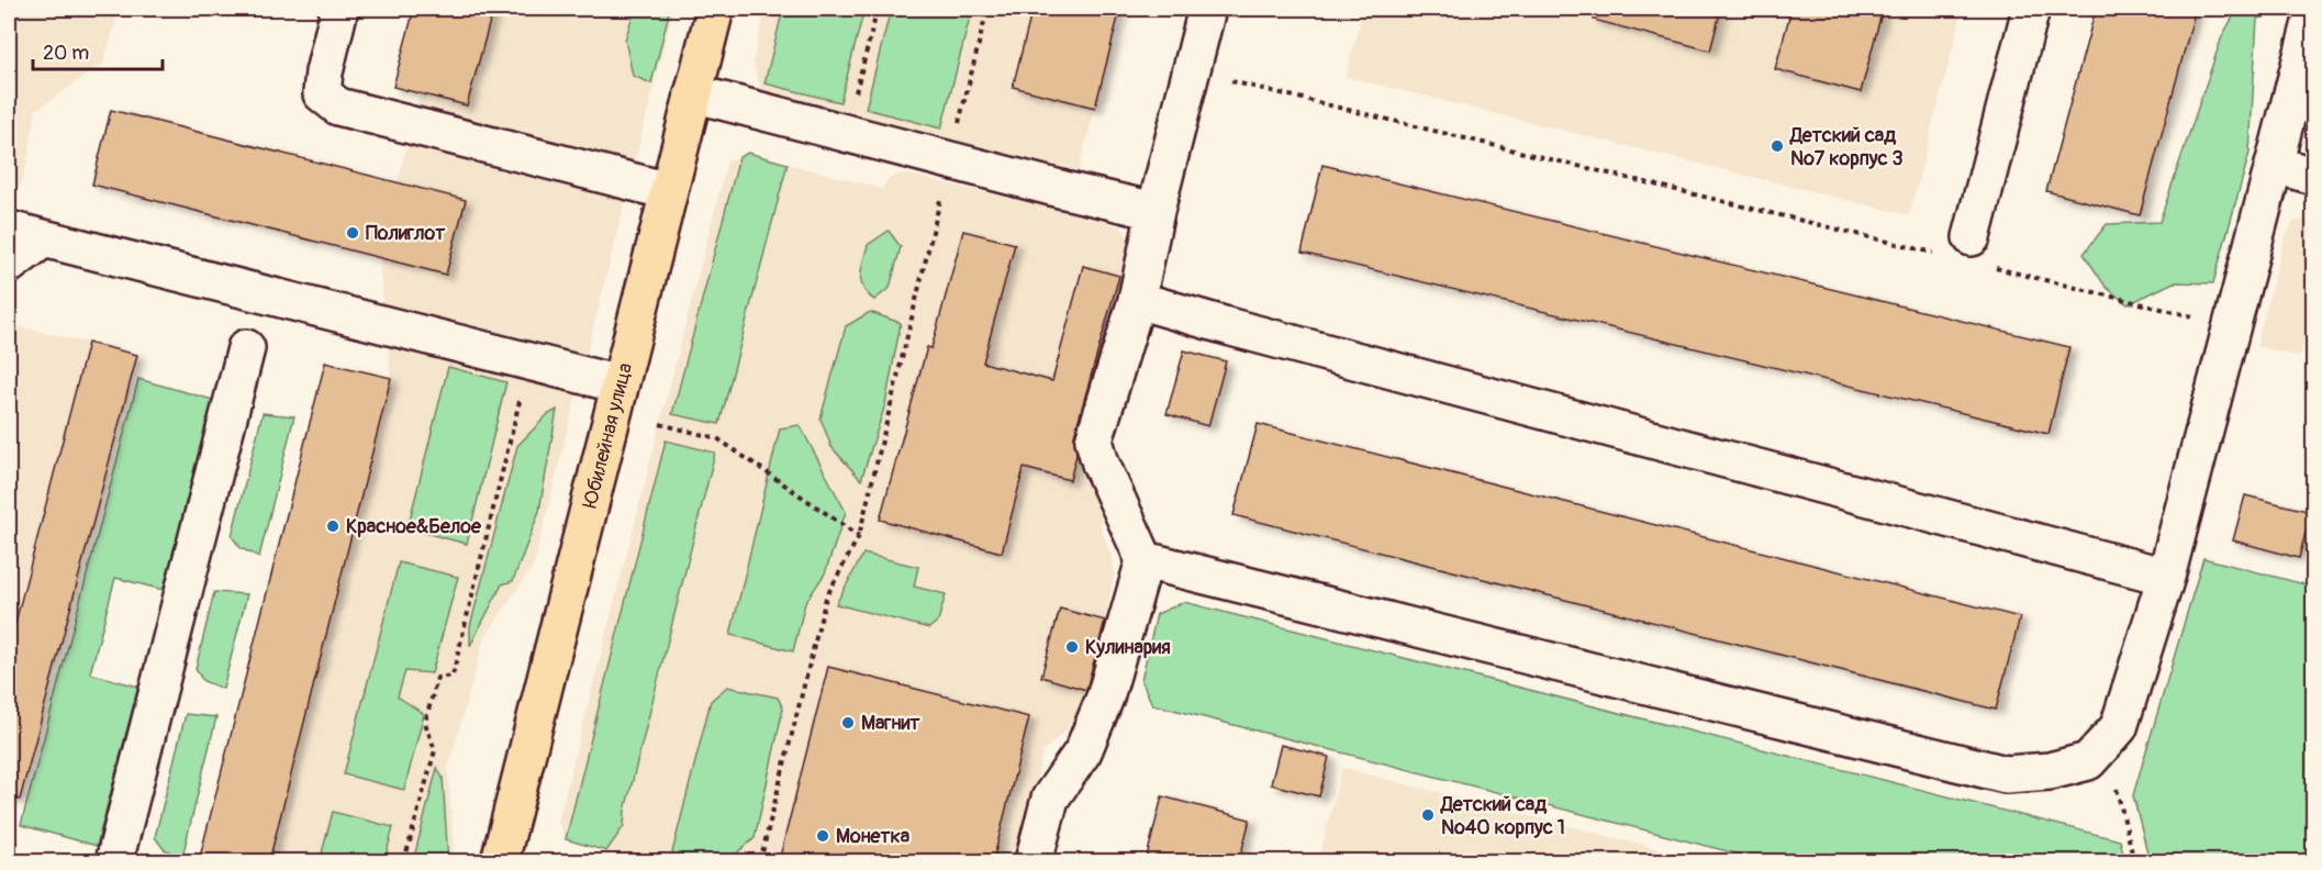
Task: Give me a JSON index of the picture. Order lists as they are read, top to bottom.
{
  "streets": {
    "main road": ["Юбилейная улица"]
  },
  "places": [
    "Детский сад №7 корпус 3",
    "Полиглот",
    "Красное&Белое",
    "Кулинария",
    "Магнит",
    "Детский сад №40 корпус 1",
    "Монетка"
  ],
  "scale_bar": "20 m"
}
